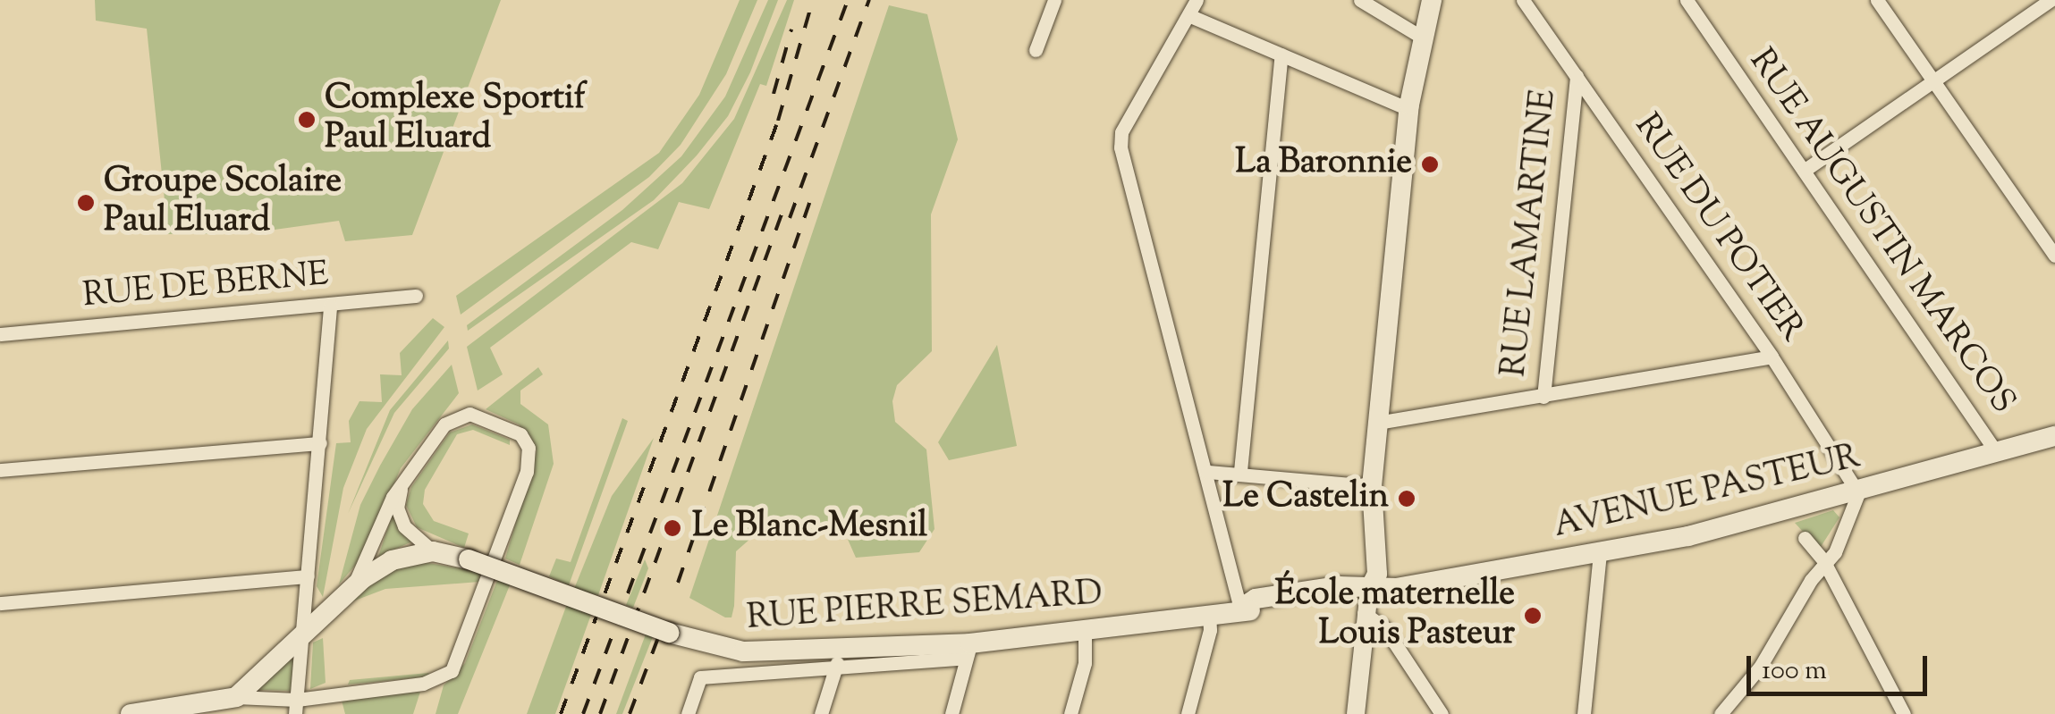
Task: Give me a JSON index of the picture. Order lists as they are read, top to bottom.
{
  "streets": {
    "main road": ["AVENUE PASTEUR", "RUE PIERRE SEMARD"],
    "street": [
      "RUE DU POTIER",
      "RUE AUGUSTIN MARCOS",
      "RUE LAMARTINE",
      "RUE DE BERNE"
    ]
  },
  "crossings": [
    ["RUE DU POTIER", "RUE LAMARTINE"],
    ["RUE DU POTIER", "AVENUE PASTEUR"],
    ["RUE AUGUSTIN MARCOS", "AVENUE PASTEUR"],
    ["AVENUE PASTEUR", "RUE PIERRE SEMARD"]
  ],
  "places": [
    "Complexe Sportif Paul Eluard",
    "La Baronnie",
    "Groupe Scolaire Paul Eluard",
    "Le Castelin",
    "Le Blanc-Mesnil",
    "École maternelle Louis Pasteur"
  ],
  "scale_bar": "100 m"
}
